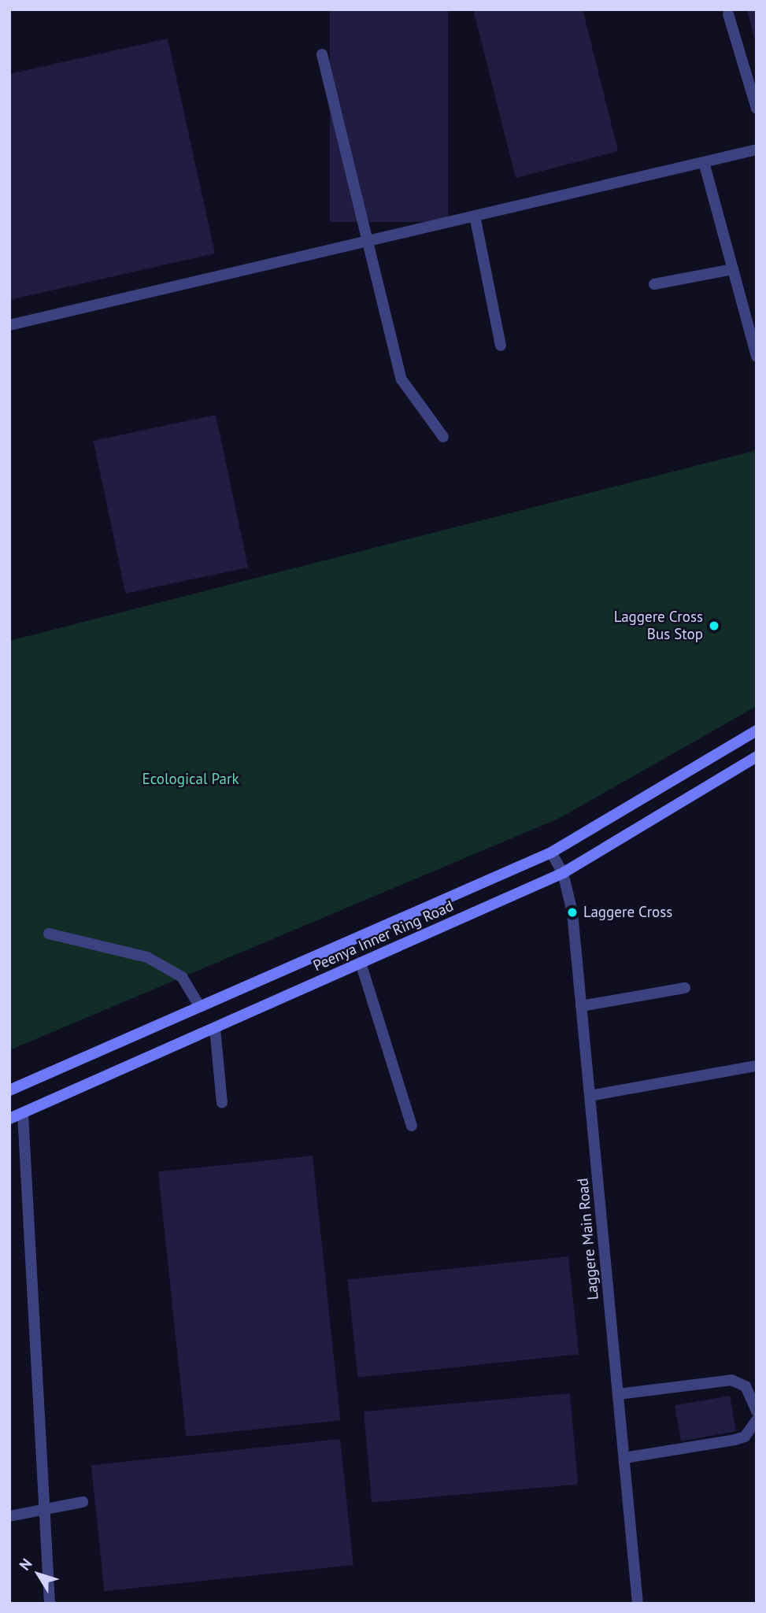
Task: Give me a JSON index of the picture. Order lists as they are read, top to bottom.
{
  "streets": {
    "main road": ["Peenya Inner Ring Road"],
    "street": ["Laggere Main Road"]
  },
  "crossings": [
    ["Peenya Inner Ring Road", "Laggere Main Road"]
  ],
  "parks": ["Ecological Park"],
  "places": ["Laggere Cross Bus Stop", "Laggere Cross"],
  "north": "top left"
}
